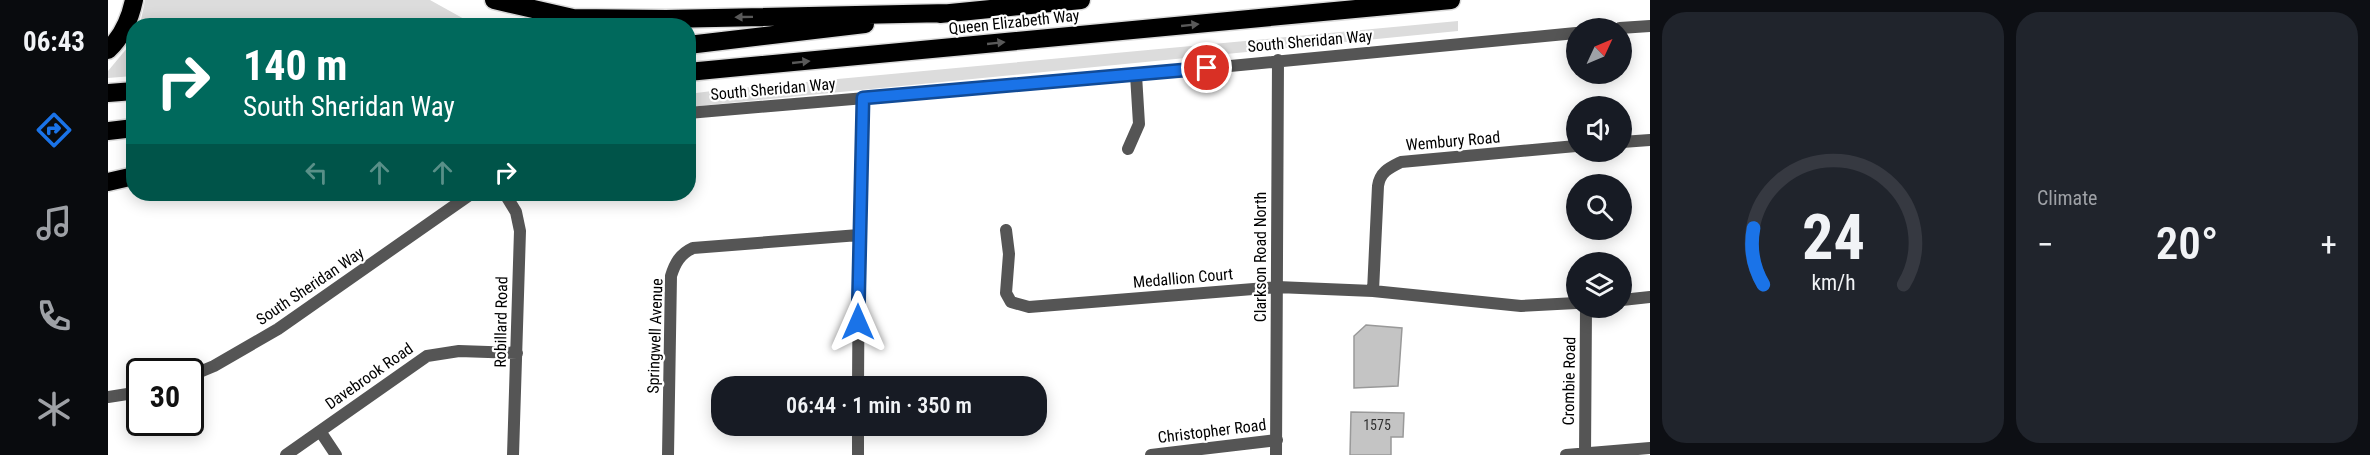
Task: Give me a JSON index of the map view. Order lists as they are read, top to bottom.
{
  "streets": {
    "highway": ["Queen Elizabeth Way"],
    "street": [
      "South Sheridan Way",
      "Wembury Road",
      "Clarkson Road North",
      "Medallion Court",
      "Robillard Road",
      "Springwell Avenue",
      "Davebrook Road",
      "Crombie Road",
      "Christopher Road"
    ]
  },
  "crossings": [
    ["South Sheridan Way", "Clarkson Road North"],
    ["Wembury Road", "Medallion Court"],
    ["Clarkson Road North", "Medallion Court"],
    ["Clarkson Road North", "Christopher Road"],
    ["Robillard Road", "Davebrook Road"]
  ],
  "house_numbers": ["1575"],
  "north": "top right",
  "page": {
    "tabs": "06:43",
    "tile": "Climate",
    "turn": ["140 m", "South Sheridan Way"],
    "heat": ["−", "20°", "+"],
    "limit": "30",
    "trip": "06:44 · 1 min · 350 m",
    "gauge": ["24", "km/h"]
  }
}
